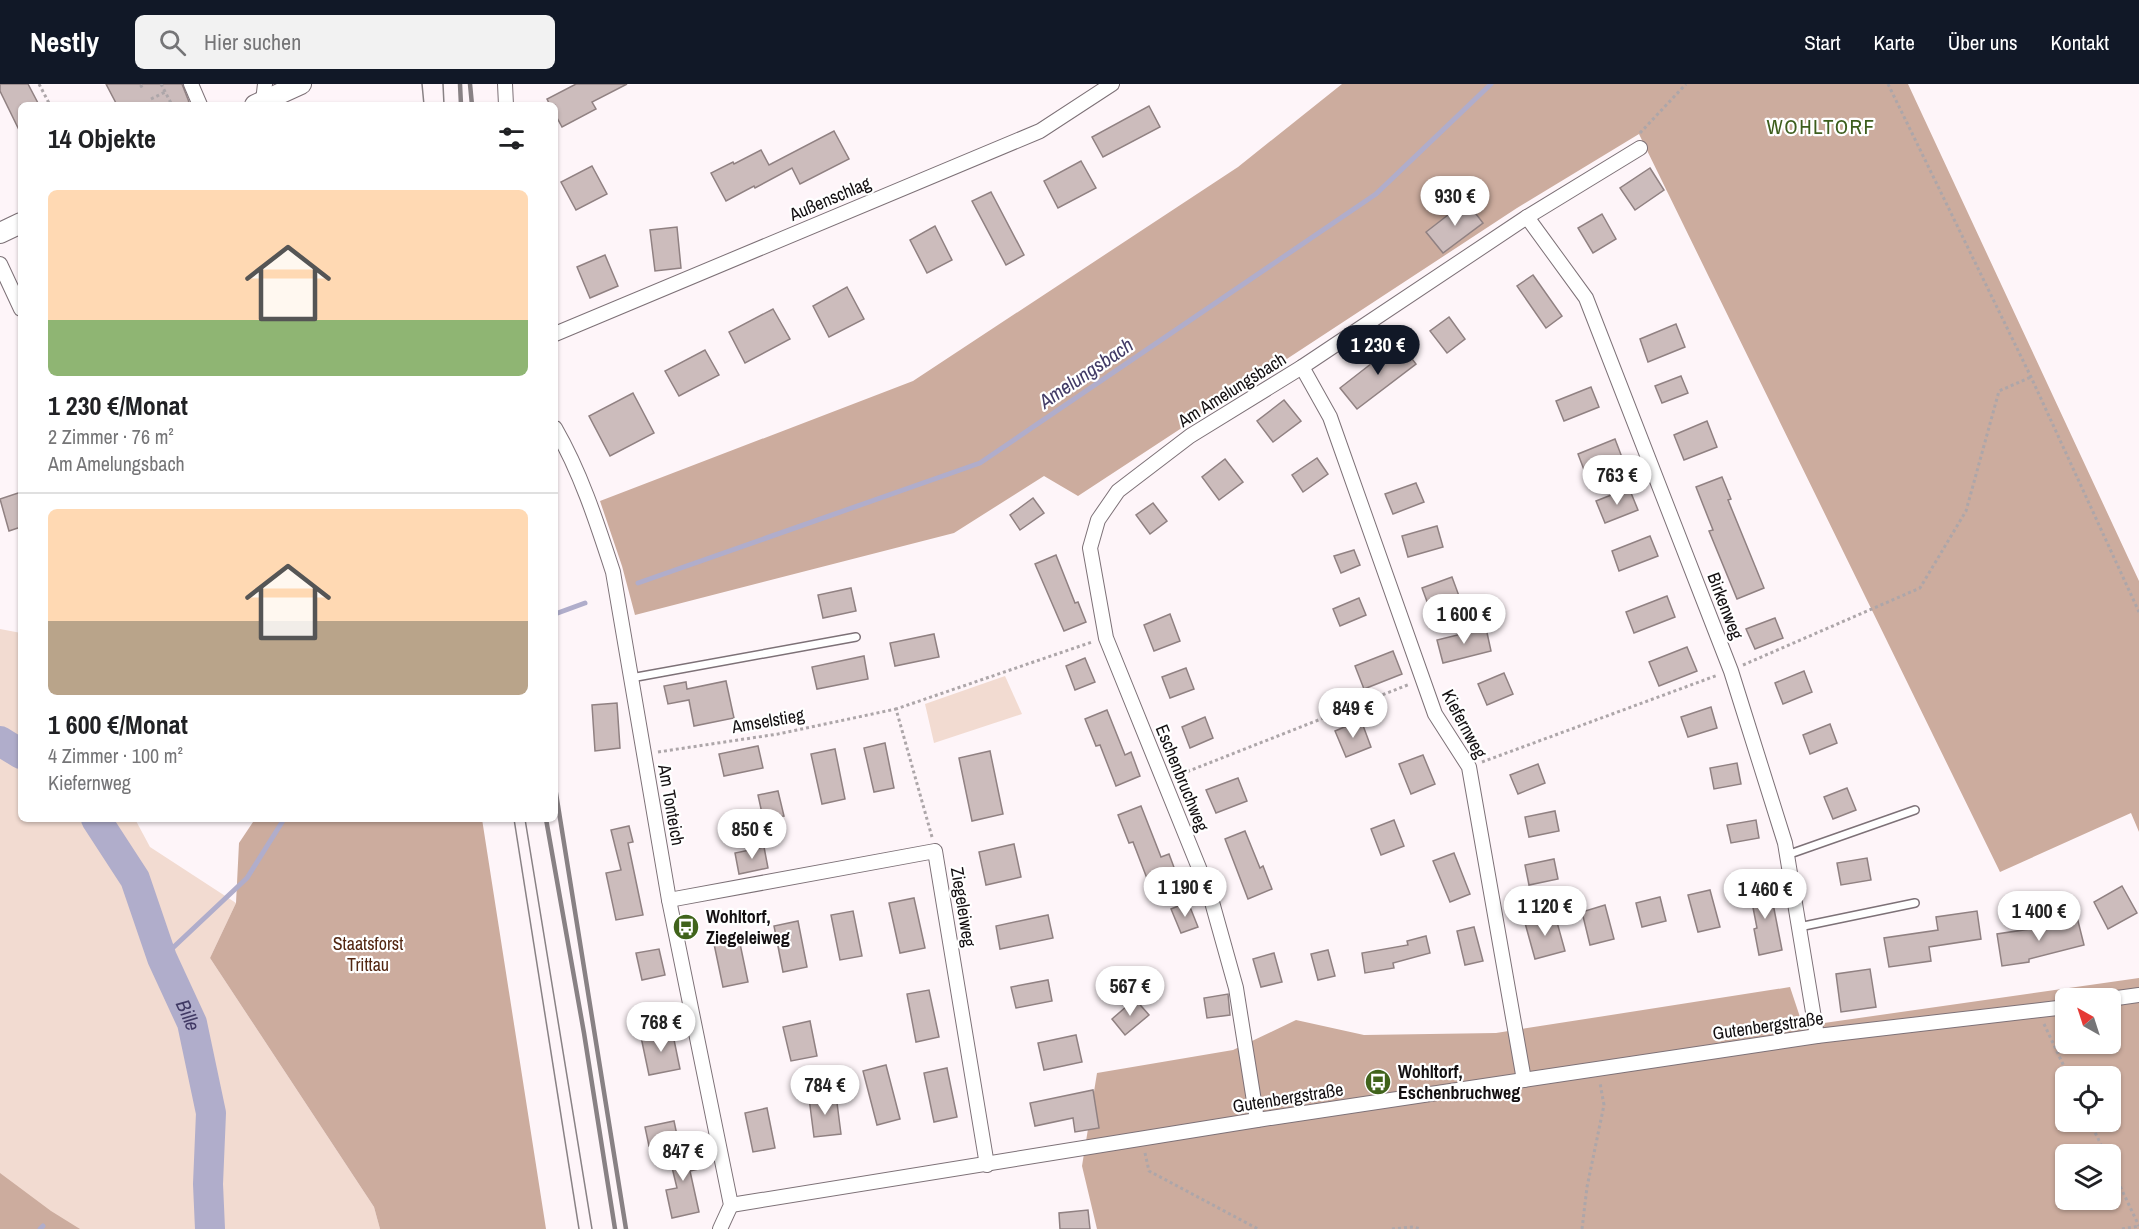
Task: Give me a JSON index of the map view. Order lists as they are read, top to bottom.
{
  "streets": {
    "street": [
      "Außenschlag",
      "Am Amelungsbach",
      "Birkenweg",
      "Kiefernweg",
      "Eschenbruchweg",
      "Am Tonteich",
      "Ziegeleiweg",
      "Gutenbergstraße"
    ],
    "path": ["Amselstieg"]
  },
  "crossings": [
    ["Am Amelungsbach", "Birkenweg"],
    ["Am Amelungsbach", "Kiefernweg"],
    ["Am Amelungsbach", "Eschenbruchweg"],
    ["Birkenweg", "Gutenbergstraße"],
    ["Amselstieg", "Eschenbruchweg"],
    ["Amselstieg", "Am Tonteich"],
    ["Kiefernweg", "Gutenbergstraße"],
    ["Eschenbruchweg", "Gutenbergstraße"],
    ["Am Tonteich", "Ziegeleiweg"],
    ["Am Tonteich", "Gutenbergstraße"],
    ["Ziegeleiweg", "Gutenbergstraße"]
  ],
  "districts": ["WOHLTORF"],
  "water": ["Amelungsbach", "Bille"],
  "parks": ["Staatsforst Trittau"],
  "places": {
    "bus stop": ["Wohltorf, Ziegeleiweg", "Wohltorf, Eschenbruchweg"]
  },
  "north": "top left",
  "page": {
    "header": "Nestly",
    "search": "Hier suchen",
    "nav": [
      "Start",
      "Karte",
      "Über uns",
      "Kontakt"
    ],
    "heading": "14 Objekte",
    "list": [
      {
        "name": "1 230 €/Monat",
        "note": "2 Zimmer · 76 m² · Am Amelungsbach"
      },
      {
        "name": "1 600 €/Monat",
        "note": "4 Zimmer · 100 m² · Kiefernweg"
      }
    ],
    "price": [
      "930 €",
      "1 230 €",
      "763 €",
      "1 600 €",
      "849 €",
      "850 €",
      "1 190 €",
      "1 460 €",
      "1 120 €",
      "1 400 €",
      "567 €",
      "768 €",
      "784 €",
      "847 €"
    ]
  }
}
